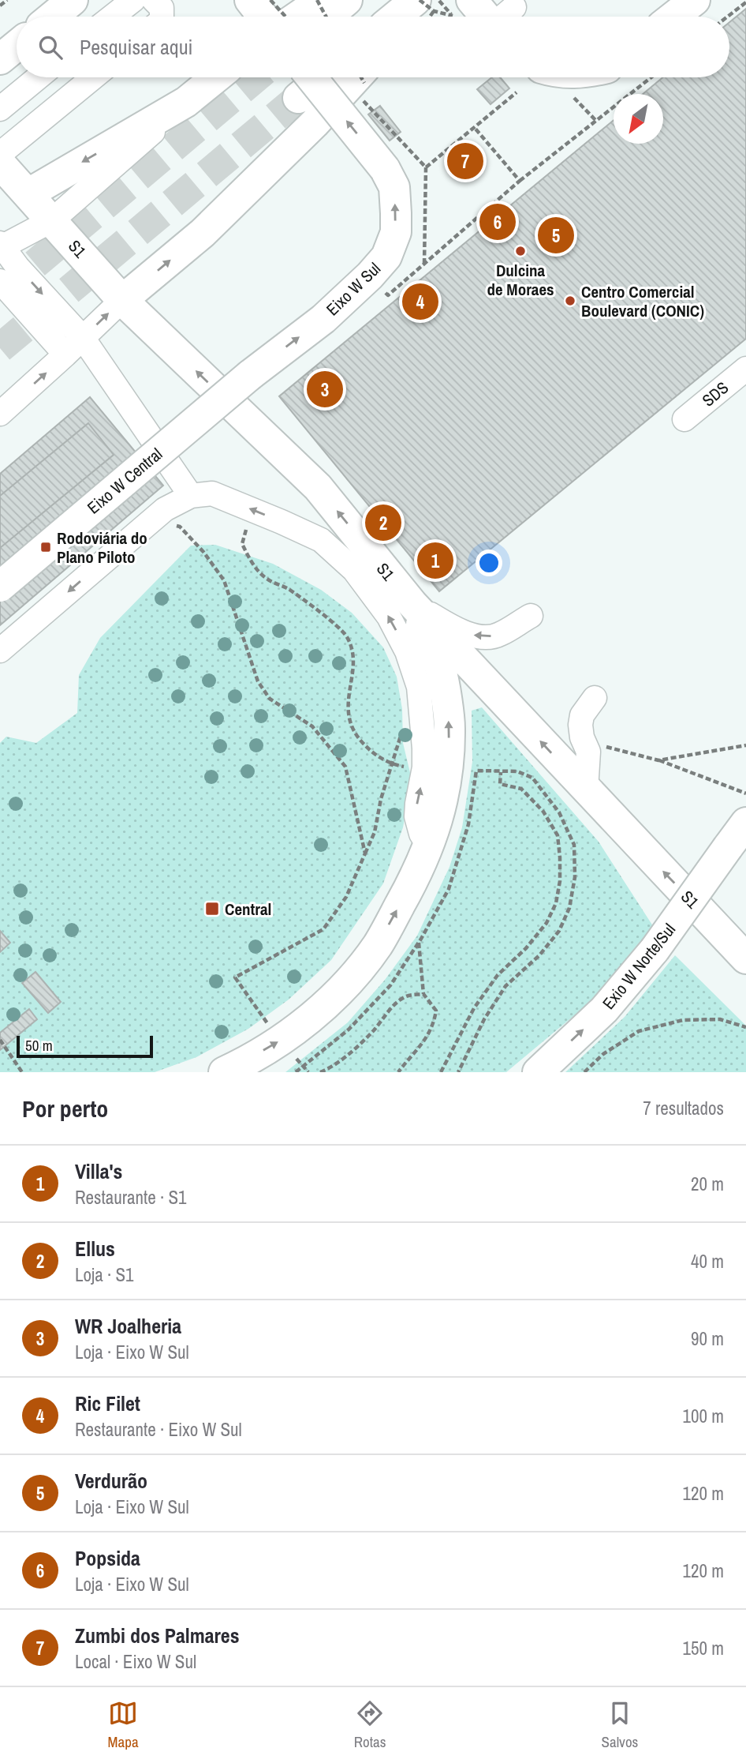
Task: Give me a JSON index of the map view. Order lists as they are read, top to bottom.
{
  "streets": {
    "main road": [
      "S1",
      "Eixo W Sul",
      "Eixo W Central",
      "Exio W Norte/Sul"
    ],
    "lane": ["SDS"]
  },
  "crossings": [
    ["Eixo W Sul", "Eixo W Central"]
  ],
  "one_way": ["S1", "Exio W Norte/Sul"],
  "places": {
    "other": ["Dulcina de Moraes", "Centro Comercial Boulevard (CONIC)"],
    "transit": ["Rodoviária do Plano Piloto", "Central"]
  },
  "scale_bar": "50 m",
  "north": "bottom left",
  "page": {
    "search": "Pesquisar aqui",
    "pins": [
      "7",
      "6",
      "5",
      "4",
      "3",
      "2",
      "1"
    ],
    "scale": "50 m",
    "heading": ["Por perto", "7 resultados"],
    "list": [
      {
        "mark": "1",
        "name": "Villa's",
        "note": "Restaurante · S1",
        "value": "20 m"
      },
      {
        "mark": "2",
        "name": "Ellus",
        "note": "Loja · S1",
        "value": "40 m"
      },
      {
        "mark": "3",
        "name": "WR Joalheria",
        "note": "Loja · Eixo W Sul",
        "value": "90 m"
      },
      {
        "mark": "4",
        "name": "Ric Filet",
        "note": "Restaurante · Eixo W Sul",
        "value": "100 m"
      },
      {
        "mark": "5",
        "name": "Verdurão",
        "note": "Loja · Eixo W Sul",
        "value": "120 m"
      },
      {
        "mark": "6",
        "name": "Popsida",
        "note": "Loja · Eixo W Sul",
        "value": "120 m"
      },
      {
        "mark": "7",
        "name": "Zumbi dos Palmares",
        "note": "Local · Eixo W Sul",
        "value": "150 m"
      }
    ],
    "nav": ["Mapa", "Rotas", "Salvos"]
  }
}
